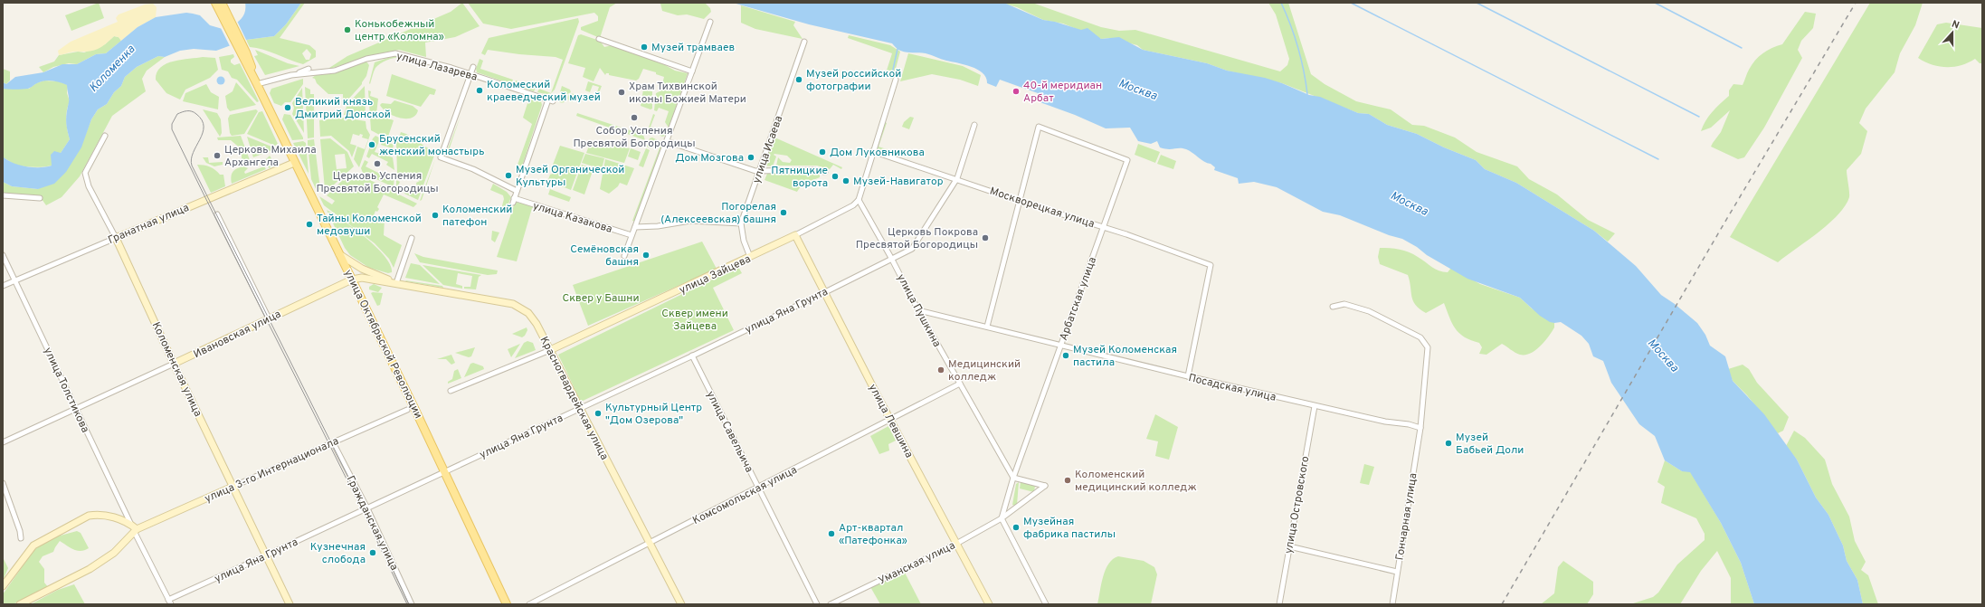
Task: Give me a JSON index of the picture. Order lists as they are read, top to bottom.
{
  "streets": {
    "main road": ["улица Октябрьской Революции"],
    "street": [
      "улица Лазарева",
      "улица Исаева",
      "Москворецкая улица",
      "улица Казакова",
      "Гранатная улица",
      "улица Зайцева",
      "Арбатская улица",
      "улица Яна Грунта",
      "улица Пушкина",
      "Ивановская улица",
      "Коломенская улица",
      "Посадская улица",
      "улица Толстикова",
      "Красногвардейская улица",
      "улица Левшина",
      "улица Савельича",
      "улица 3-го Интернационала",
      "Комсомольская улица",
      "улица Островского",
      "Гончарная улица",
      "Гражданская улица",
      "Уманская улица"
    ]
  },
  "crossings": [
    ["улица Лазарева", "улица Казакова"],
    ["улица Лазарева", "улица Октябрьской Революции"],
    ["улица Исаева", "улица Зайцева"],
    ["Москворецкая улица", "Арбатская улица"],
    ["Москворецкая улица", "улица Яна Грунта"],
    ["Москворецкая улица", "Посадская улица"],
    ["Гранатная улица", "улица Октябрьской Революции"],
    ["Гранатная улица", "Коломенская улица"],
    ["Гранатная улица", "улица Толстикова"],
    ["улица Зайцева", "улица Пушкина"],
    ["улица Зайцева", "Красногвардейская улица"],
    ["улица Зайцева", "улица Левшина"],
    ["Арбатская улица", "улица Пушкина"],
    ["Арбатская улица", "Посадская улица"],
    ["Арбатская улица", "Уманская улица"],
    ["улица Яна Грунта", "улица Пушкина"],
    ["улица Яна Грунта", "улица Октябрьской Революции"],
    ["улица Яна Грунта", "Коломенская улица"],
    ["улица Яна Грунта", "улица Толстикова"],
    ["улица Яна Грунта", "Красногвардейская улица"],
    ["улица Яна Грунта", "улица Левшина"],
    ["улица Яна Грунта", "улица Савельича"],
    ["улица Яна Грунта", "Гражданская улица"],
    ["улица Пушкина", "Посадская улица"],
    ["улица Пушкина", "Комсомольская улица"],
    ["улица Пушкина", "Уманская улица"],
    ["Ивановская улица", "улица Октябрьской Революции"],
    ["Ивановская улица", "Коломенская улица"],
    ["Ивановская улица", "улица Толстикова"],
    ["Ивановская улица", "Красногвардейская улица"],
    ["Коломенская улица", "улица 3-го Интернационала"],
    ["Посадская улица", "улица Островского"],
    ["Посадская улица", "Гончарная улица"],
    ["улица Толстикова", "улица 3-го Интернационала"],
    ["Красногвардейская улица", "Комсомольская улица"],
    ["улица Левшина", "Комсомольская улица"],
    ["улица Левшина", "Уманская улица"],
    ["улица Савельича", "Комсомольская улица"],
    ["улица 3-го Интернационала", "Гражданская улица"]
  ],
  "water": ["Коломенка", "Москва"],
  "parks": ["Сквер у Башни", "Сквер имени Зайцева"],
  "places": [
    "Конькобежный центр «Коломна»",
    "Музей трамваев",
    "Музей российской фотографии",
    "Коломеский краеведческий музей",
    "40-й меридиан Арбат",
    "Храм Тихвинской иконы Божией Матери",
    "Великий князь Дмитрий Донской",
    "Собор Успения Пресвятой Богородицы",
    "Брусенский женский монастырь",
    "Дом Луковникова",
    "Церковь Михаила Архангела",
    "Дом Мозгова",
    "Церковь Успения Пресвятой Богородицы",
    "Музей Органической Культуры",
    "Пятницкие ворота",
    "Музей-Навигатор",
    "Погорелая (Алексеевская) башня",
    "Коломенский патефон",
    "Тайны Коломенской медовуши",
    "Церковь Покрова Пресвятой Богородицы",
    "Семёновская башня",
    "Музей Коломенская пастила",
    "Медицинский колледж",
    "Культурный Центр \"Дом Озерова\"",
    "Музей Бабьей Доли",
    "Коломенский медицинский колледж",
    "Музейная фабрика пастилы",
    "Арт-квартал «Патефонка»",
    "Кузнечная слобода"
  ],
  "north": "top"
}
